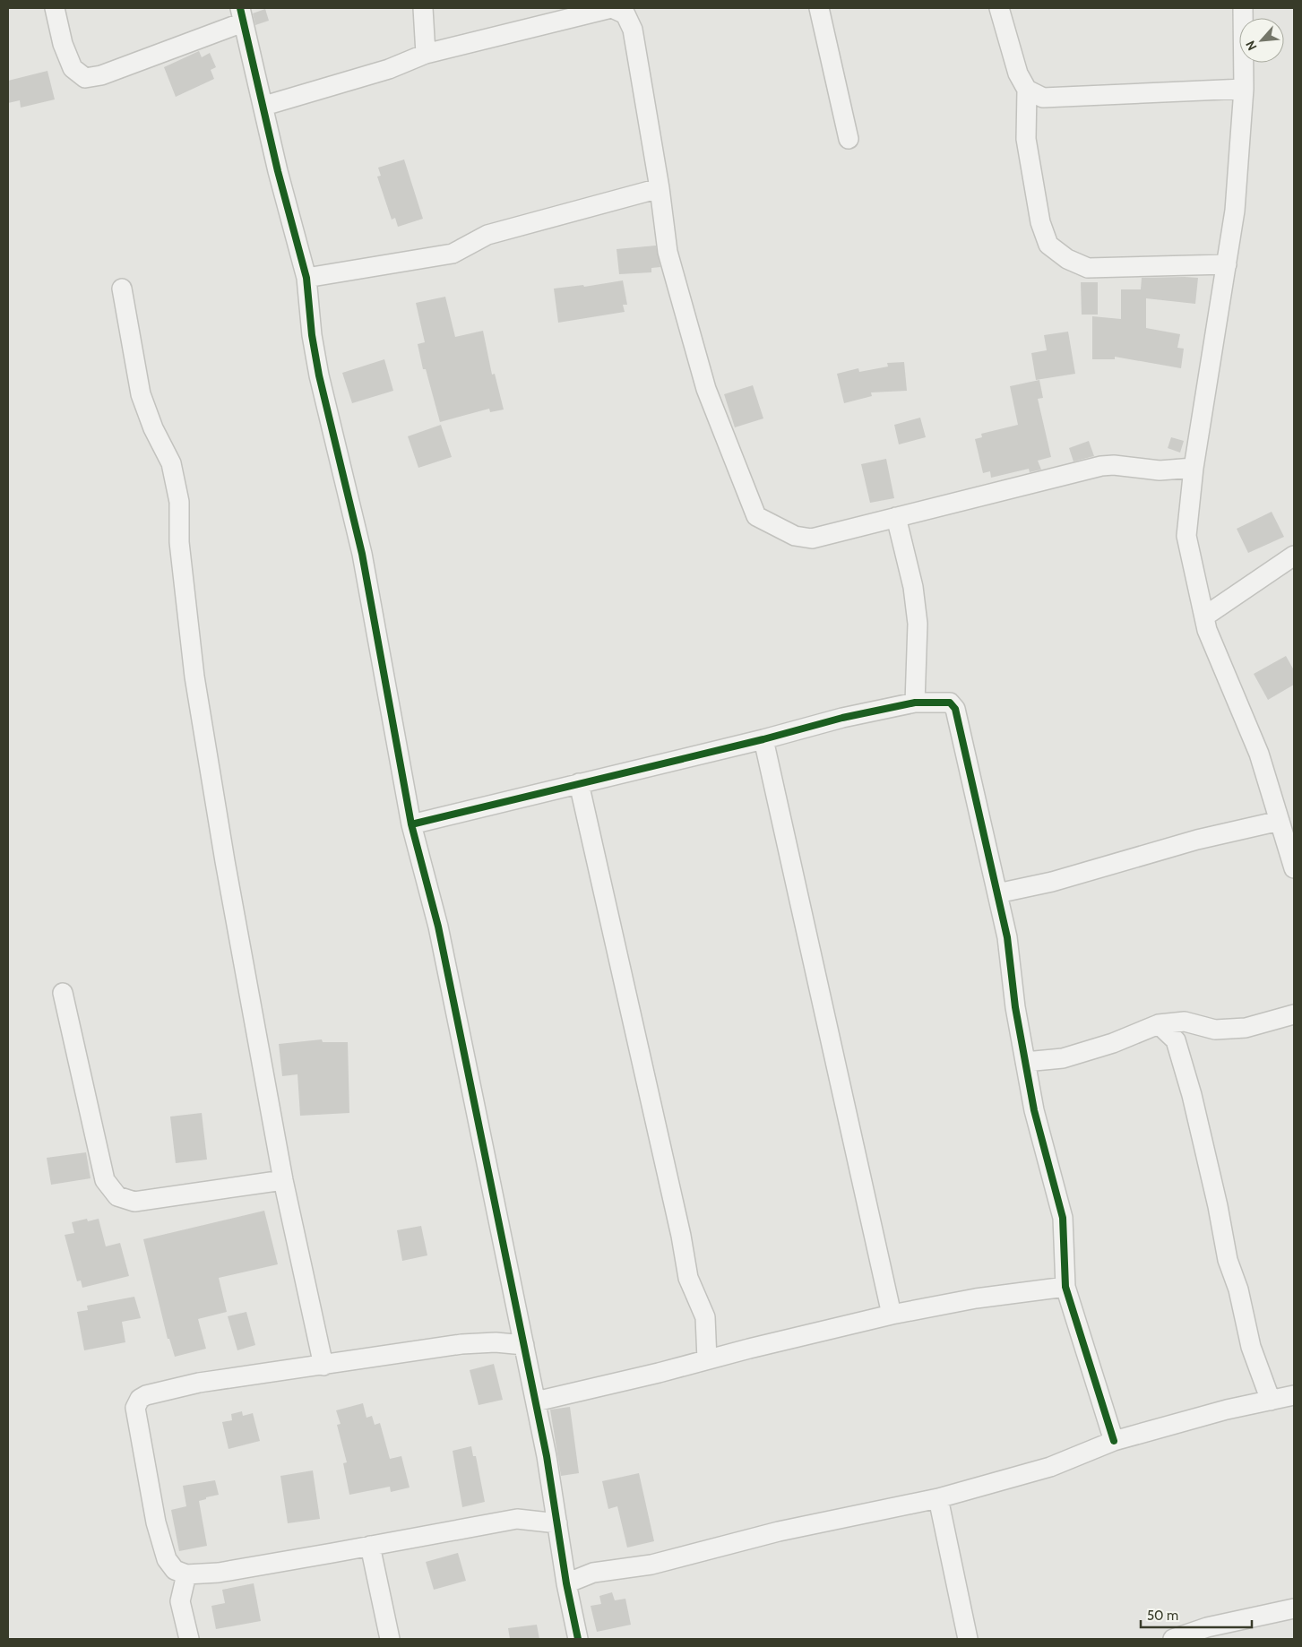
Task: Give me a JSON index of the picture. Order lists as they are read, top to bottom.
{
  "scale_bar": "50 m",
  "north": "bottom left"
}
